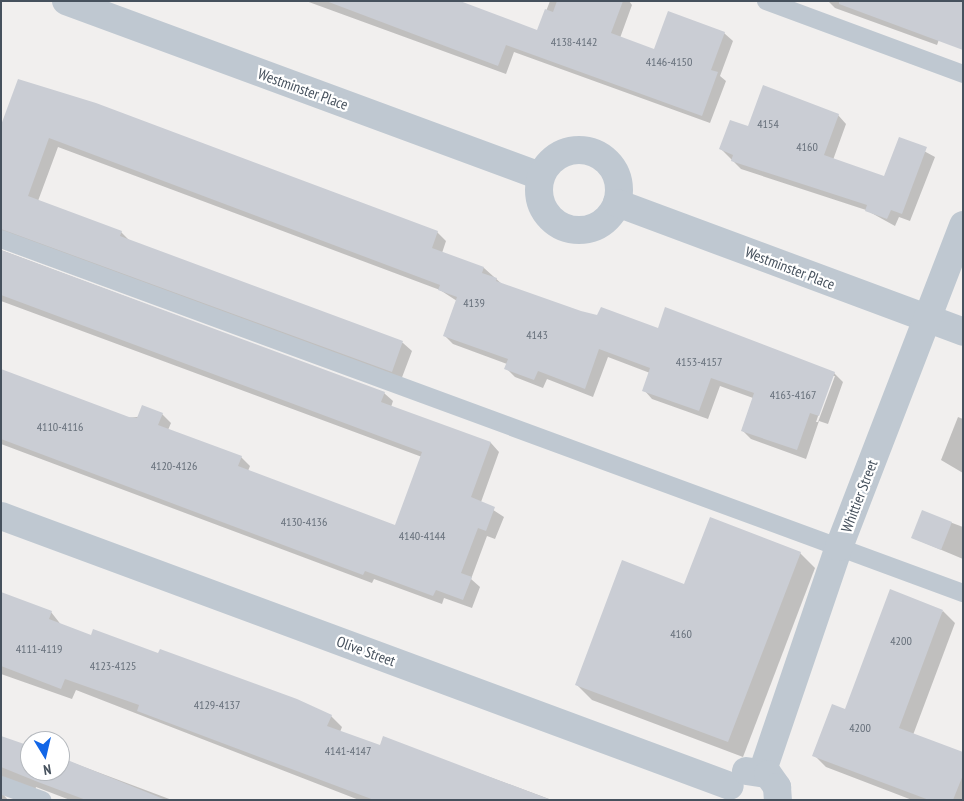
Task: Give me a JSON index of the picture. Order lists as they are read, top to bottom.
{
  "streets": {
    "street": ["Westminster Place", "Whittier Street", "Olive Street"]
  },
  "crossings": [
    ["Westminster Place", "Whittier Street"]
  ],
  "house_numbers": [
    "4138-4142",
    "4146-4150",
    "4154",
    "4160",
    "4139",
    "4143",
    "4153-4157",
    "4163-4167",
    "4110-4116",
    "4120-4126",
    "4130-4136",
    "4140-4144",
    "4160",
    "4200",
    "4111-4119",
    "4123-4125",
    "4129-4137",
    "4200",
    "4141-4147"
  ],
  "north": "bottom"
}
